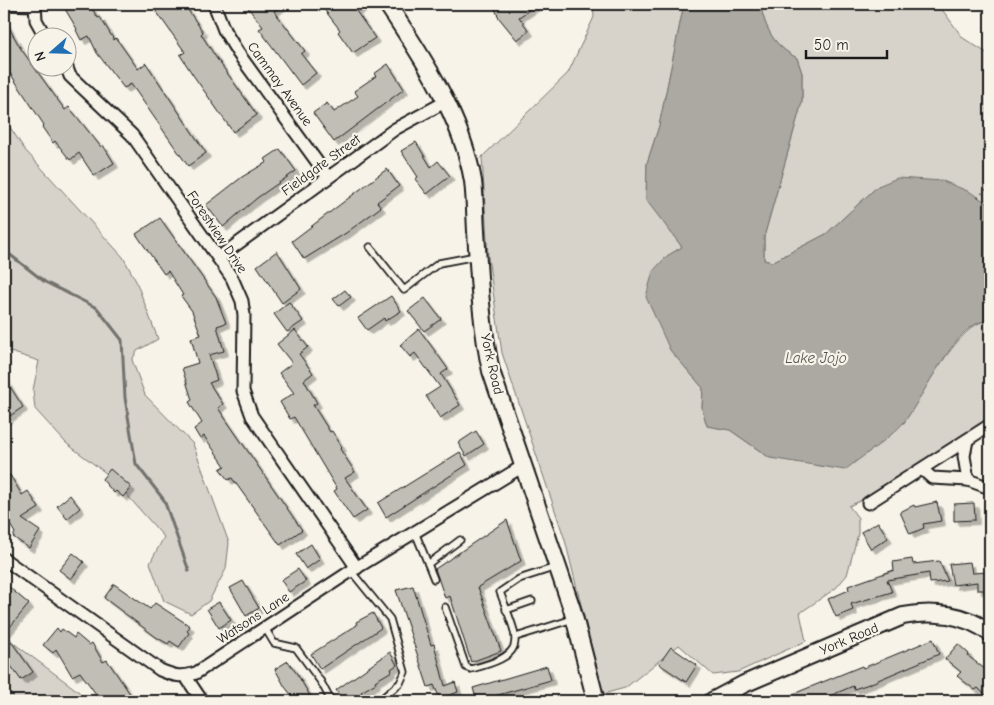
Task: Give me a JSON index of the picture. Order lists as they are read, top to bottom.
{
  "streets": {
    "street": [
      "Cammay Avenue",
      "Fieldgate Street",
      "Forestview Drive",
      "York Road",
      "Watsons Lane"
    ]
  },
  "crossings": [
    ["Cammay Avenue", "Fieldgate Street"],
    ["Fieldgate Street", "Forestview Drive"],
    ["Fieldgate Street", "York Road"],
    ["Forestview Drive", "Watsons Lane"],
    ["York Road", "Watsons Lane"]
  ],
  "water": ["Lake Jojo"],
  "scale_bar": "50 m",
  "north": "left"
}
